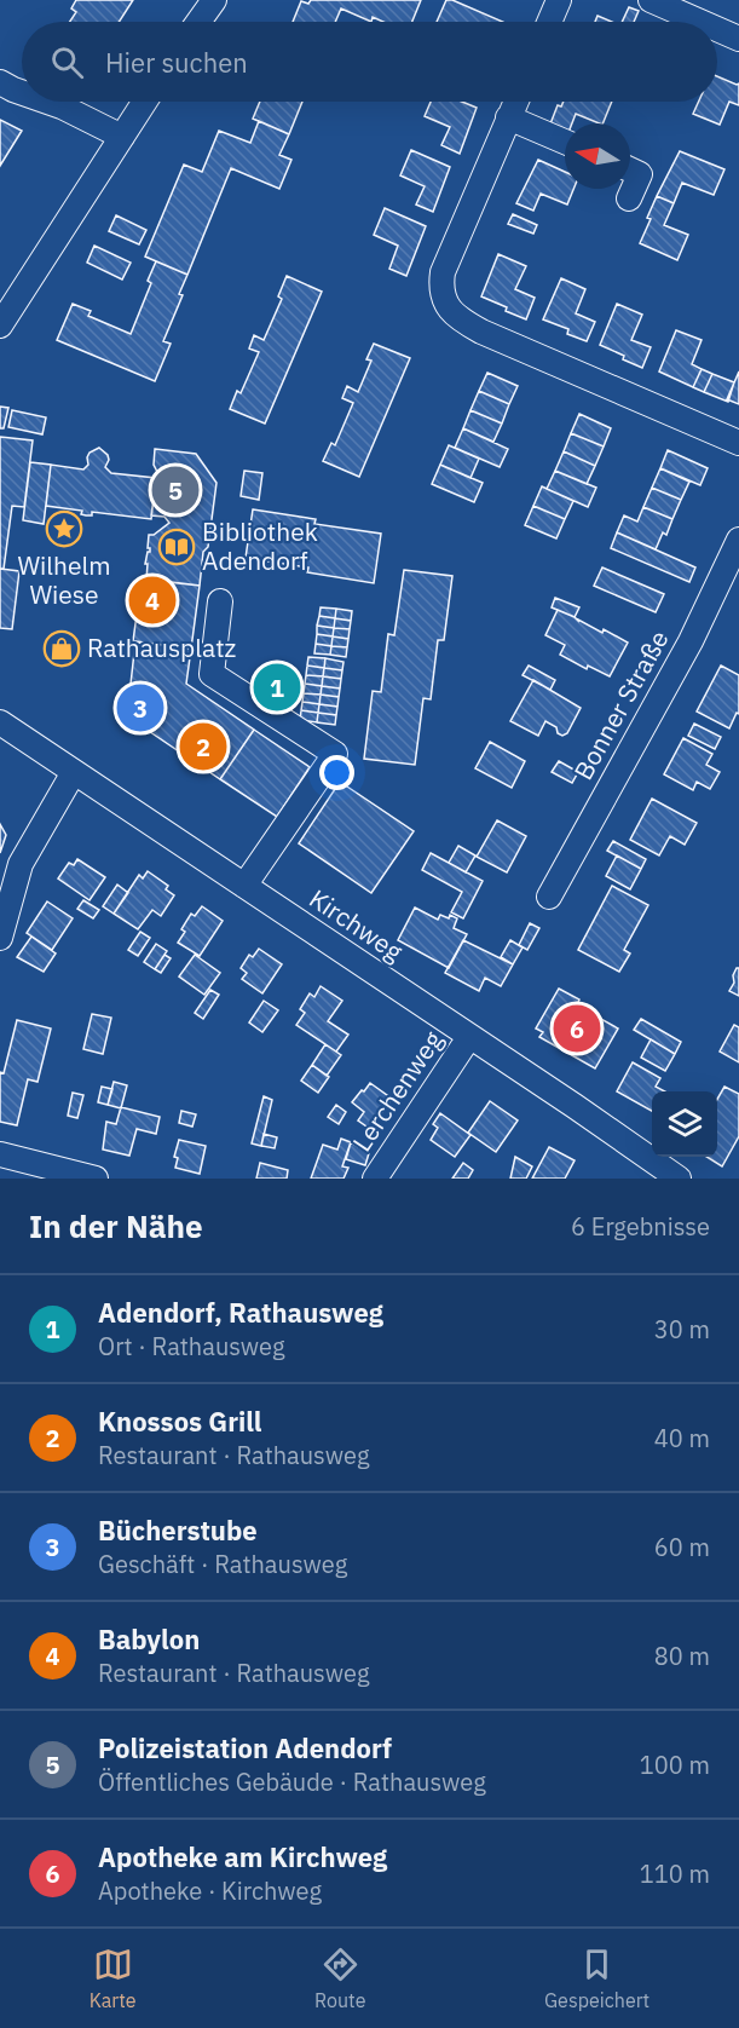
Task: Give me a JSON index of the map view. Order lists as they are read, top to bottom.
{
  "streets": {
    "street": ["Bonner Straße", "Kirchweg", "Lerchenweg"]
  },
  "crossings": [
    ["Kirchweg", "Lerchenweg"]
  ],
  "places": {
    "place": ["Wilhelm Wiese"],
    "library": ["Bibliothek Adendorf"],
    "shop": ["Rathausplatz"]
  },
  "north": "left",
  "page": {
    "search": "Hier suchen",
    "pins": [
      "5",
      "4",
      "1",
      "3",
      "2",
      "6"
    ],
    "heading": ["In der Nähe", "6 Ergebnisse"],
    "list": [
      {
        "mark": "1",
        "name": "Adendorf, Rathausweg",
        "note": "Ort · Rathausweg",
        "value": "30 m"
      },
      {
        "mark": "2",
        "name": "Knossos Grill",
        "note": "Restaurant · Rathausweg",
        "value": "40 m"
      },
      {
        "mark": "3",
        "name": "Bücherstube",
        "note": "Geschäft · Rathausweg",
        "value": "60 m"
      },
      {
        "mark": "4",
        "name": "Babylon",
        "note": "Restaurant · Rathausweg",
        "value": "80 m"
      },
      {
        "mark": "5",
        "name": "Polizeistation Adendorf",
        "note": "Öffentliches Gebäude · Rathausweg",
        "value": "100 m"
      },
      {
        "mark": "6",
        "name": "Apotheke am Kirchweg",
        "note": "Apotheke · Kirchweg",
        "value": "110 m"
      }
    ],
    "nav": ["Karte", "Route", "Gespeichert"]
  }
}
